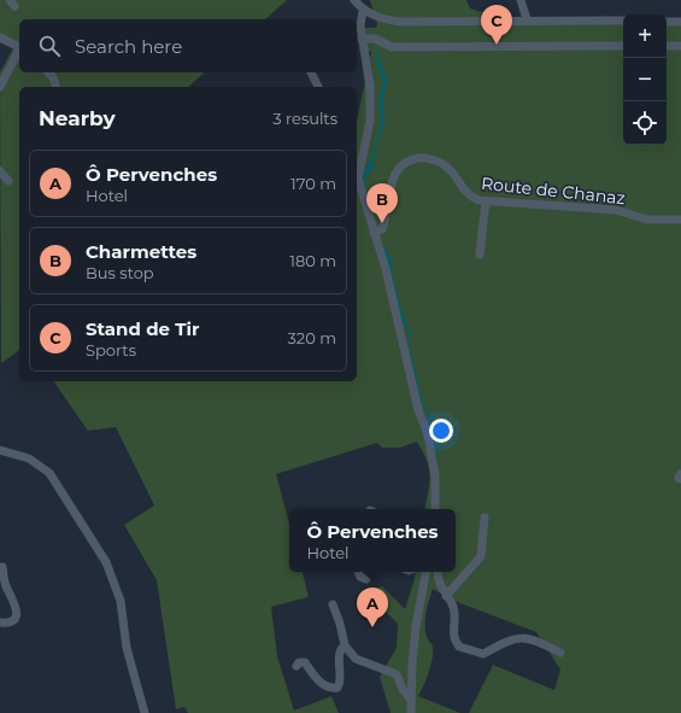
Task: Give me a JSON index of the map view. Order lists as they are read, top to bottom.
{
  "streets": {
    "street": ["Route de Chanaz"]
  },
  "page": {
    "pins": ["C", "B", "A"],
    "map_buttons": ["+", "−"],
    "search": "Search here",
    "heading": ["Nearby", "3 results"],
    "list": [
      {
        "mark": "A",
        "name": "Ô Pervenches",
        "note": "Hotel",
        "value": "170 m"
      },
      {
        "mark": "B",
        "name": "Charmettes",
        "note": "Bus stop",
        "value": "180 m"
      },
      {
        "mark": "C",
        "name": "Stand de Tir",
        "note": "Sports",
        "value": "320 m"
      }
    ],
    "popup": ["Ô Pervenches", "Hotel"]
  }
}
